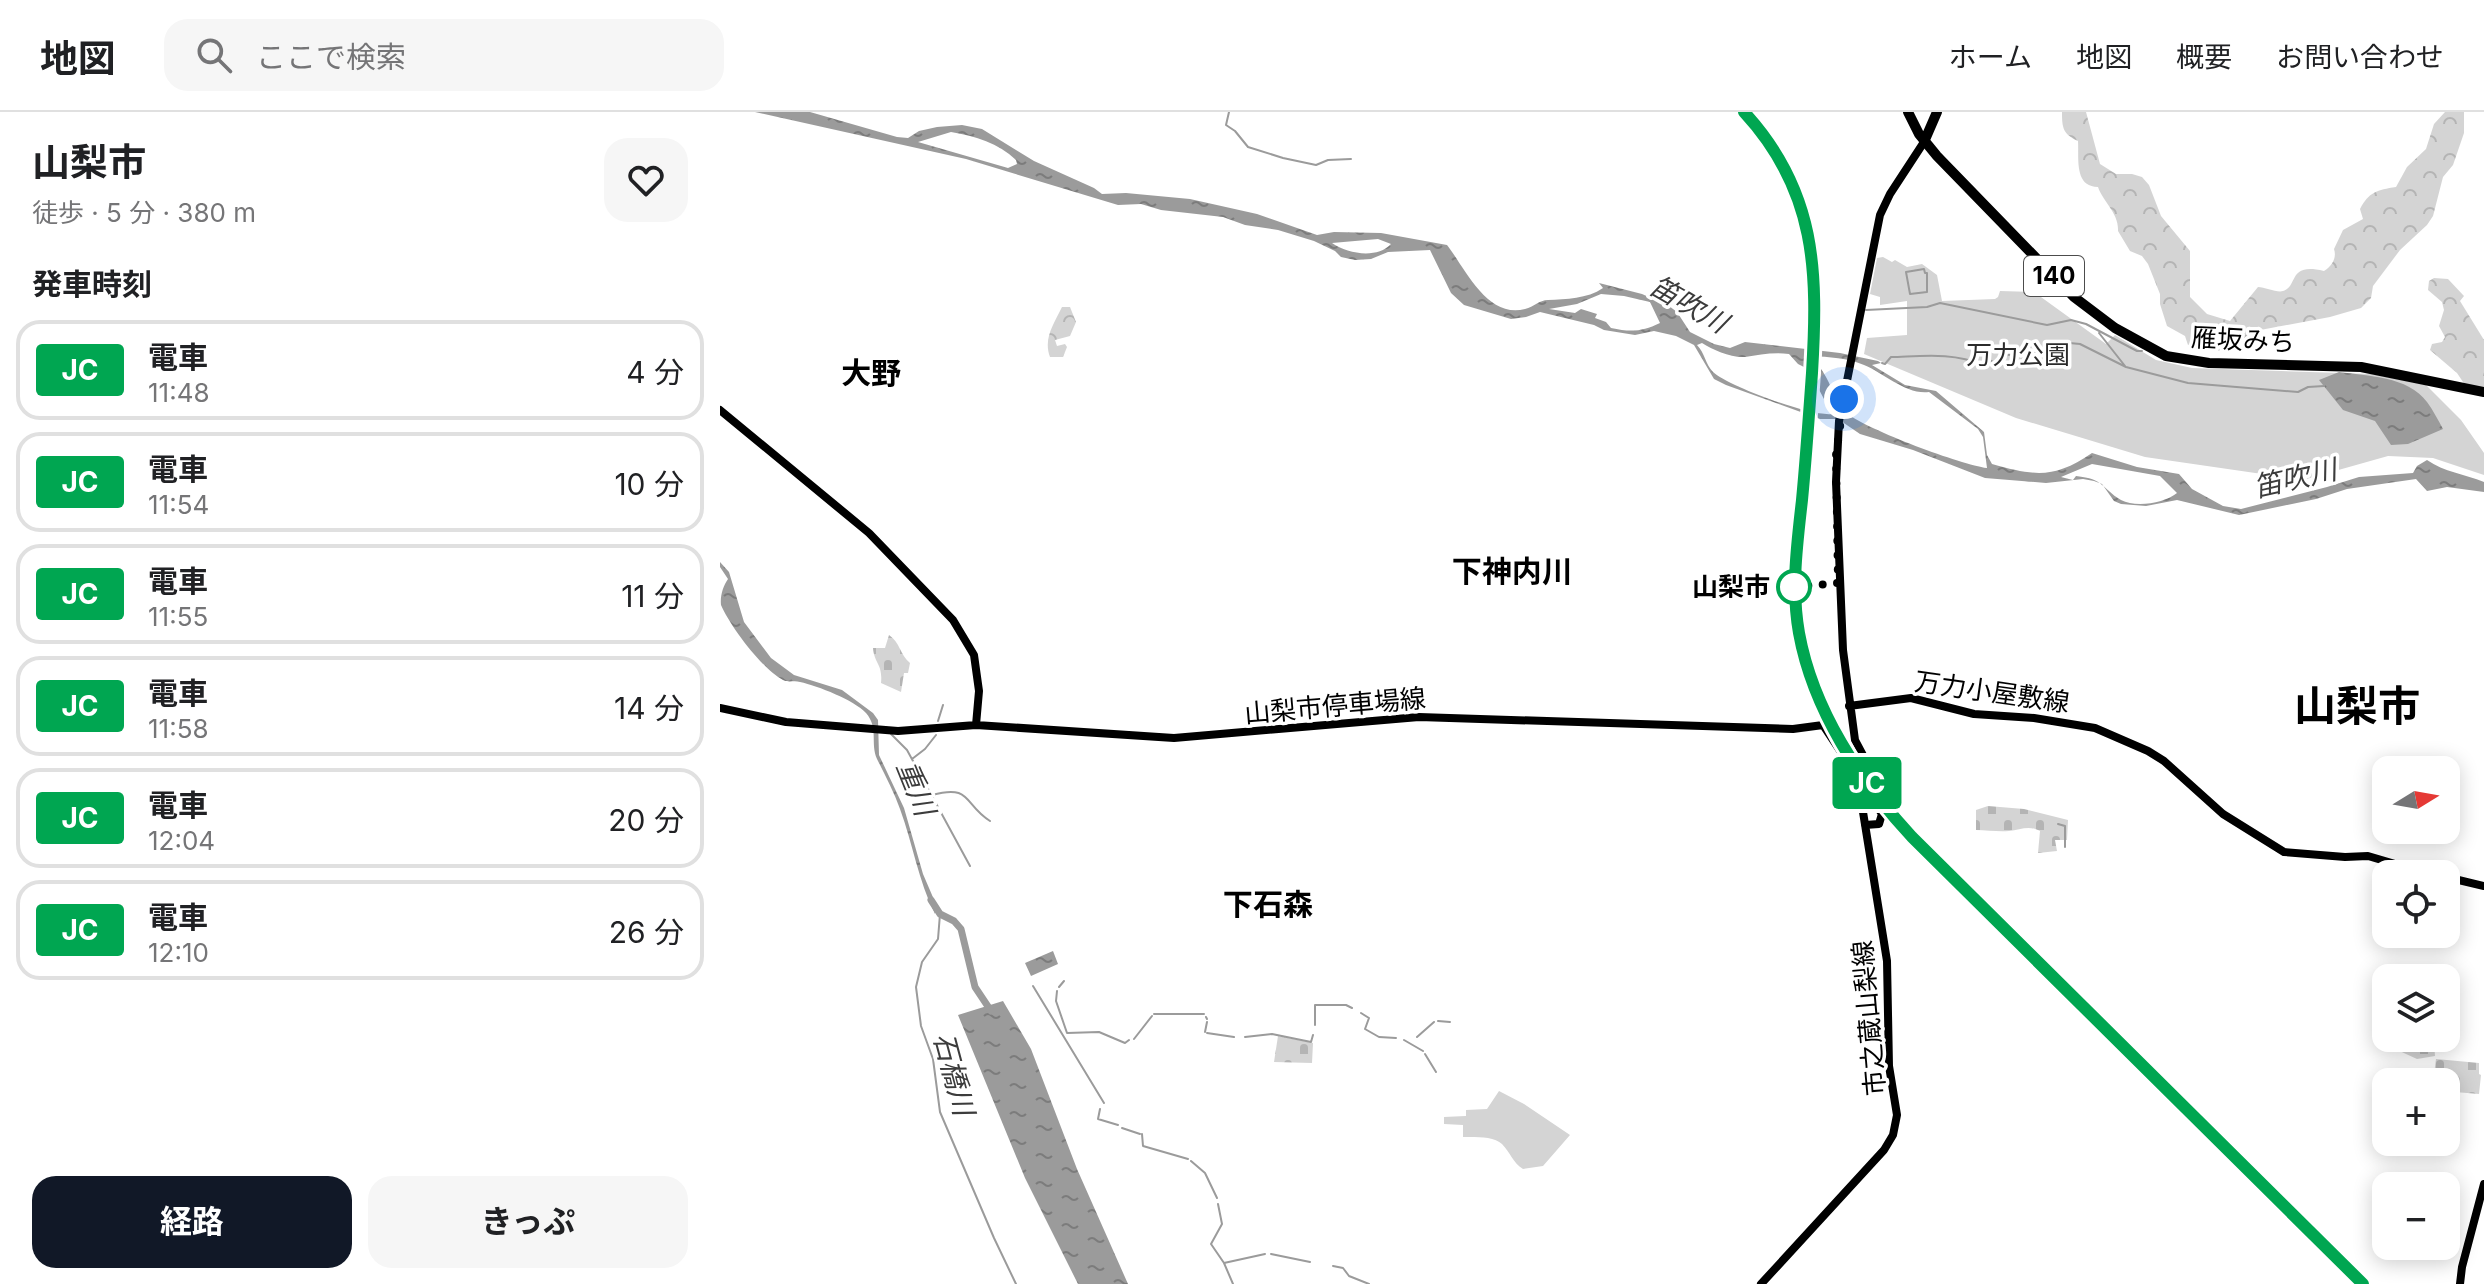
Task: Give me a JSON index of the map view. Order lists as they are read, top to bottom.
{
  "streets": {
    "highway": ["140", "雁坂みち"],
    "main road": ["万力小屋敷線", "山梨市停車場線", "市之蔵山梨線"]
  },
  "crossings": [
    ["万力小屋敷線", "市之蔵山梨線"],
    ["山梨市停車場線", "市之蔵山梨線"]
  ],
  "districts": [
    "大野",
    "下神内川",
    "山梨市",
    "下石森"
  ],
  "water": ["笛吹川", "重川", "石橋川"],
  "parks": ["万力公園"],
  "places": ["山梨市"],
  "north": "right",
  "page": {
    "header": "地図",
    "search": "ここで検索",
    "nav": [
      "ホーム",
      "地図",
      "概要",
      "お問い合わせ"
    ],
    "heading": [
      ["山梨市", "徒歩 · 5 分 · 380 m"],
      "発車時刻"
    ],
    "on_map": "JC",
    "list": [
      {
        "mark": "JC",
        "name": "電車",
        "note": "11:48",
        "value": "4 分"
      },
      {
        "mark": "JC",
        "name": "電車",
        "note": "11:54",
        "value": "10 分"
      },
      {
        "mark": "JC",
        "name": "電車",
        "note": "11:55",
        "value": "11 分"
      },
      {
        "mark": "JC",
        "name": "電車",
        "note": "11:58",
        "value": "14 分"
      },
      {
        "mark": "JC",
        "name": "電車",
        "note": "12:04",
        "value": "20 分"
      },
      {
        "mark": "JC",
        "name": "電車",
        "note": "12:10",
        "value": "26 分"
      }
    ],
    "map_buttons": ["+", "−"],
    "buttons": ["経路", "きっぷ"]
  }
}
